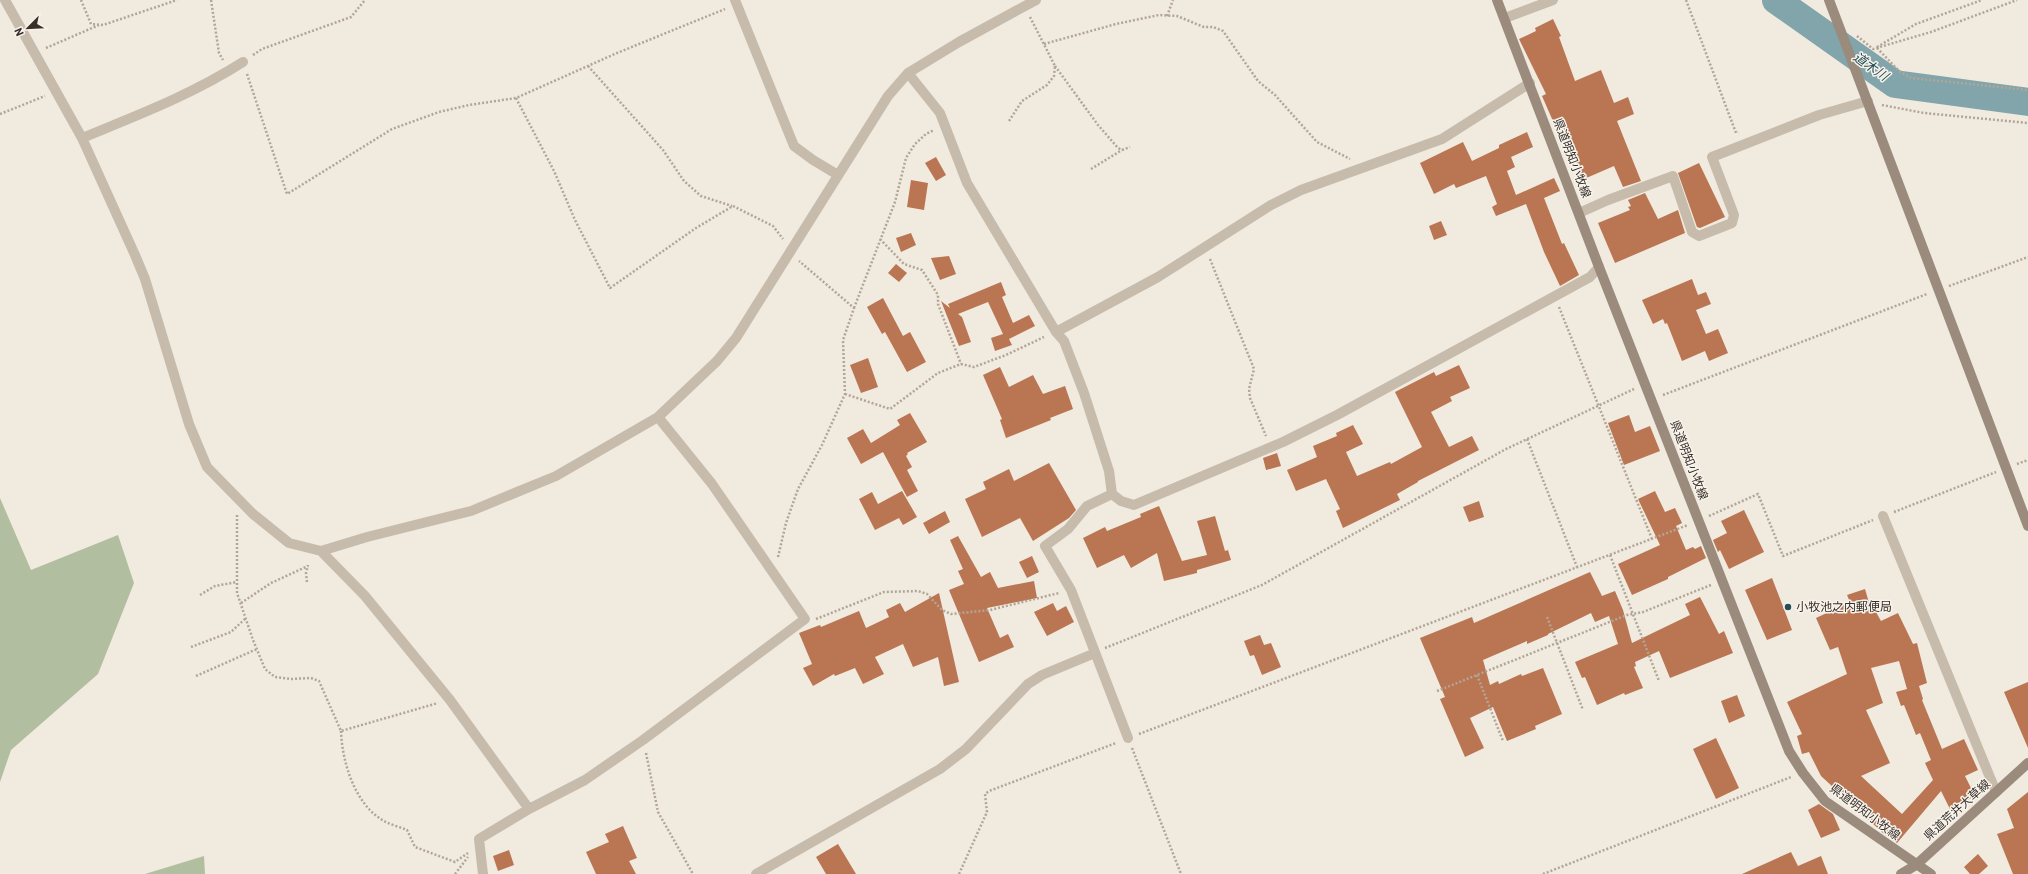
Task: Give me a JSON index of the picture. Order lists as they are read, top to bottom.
{
  "streets": {
    "main road": ["県道明知小牧線", "県道荒井大草線"]
  },
  "crossings": [
    ["県道明知小牧線", "県道荒井大草線"]
  ],
  "water": ["道木川"],
  "places": ["小牧池之内郵便局"],
  "north": "bottom left"
}
